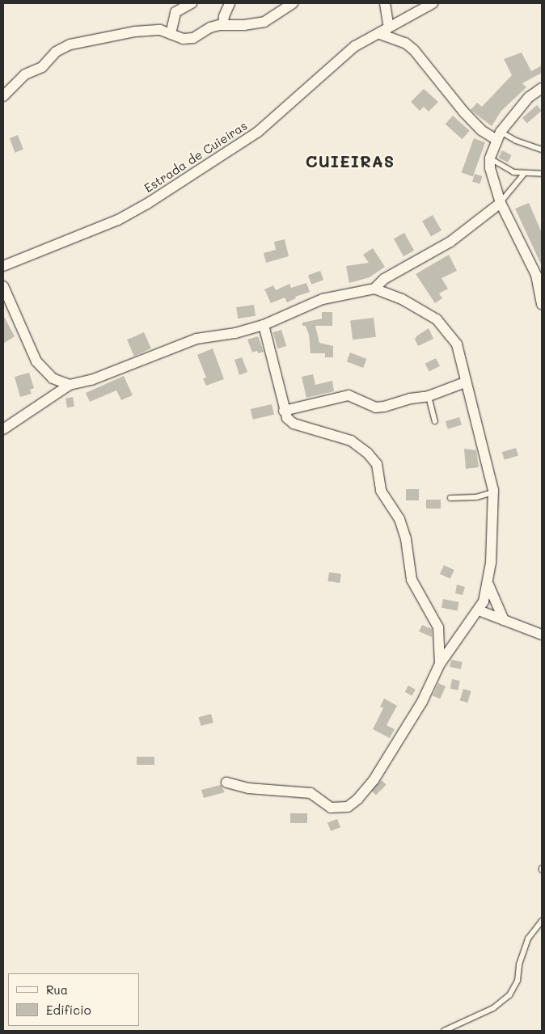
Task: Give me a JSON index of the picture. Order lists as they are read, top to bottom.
{
  "streets": {
    "street": ["Estrada de Cuieiras"]
  },
  "districts": ["CUIEIRAS"],
  "legend": ["Rua", "Edifício"]
}
